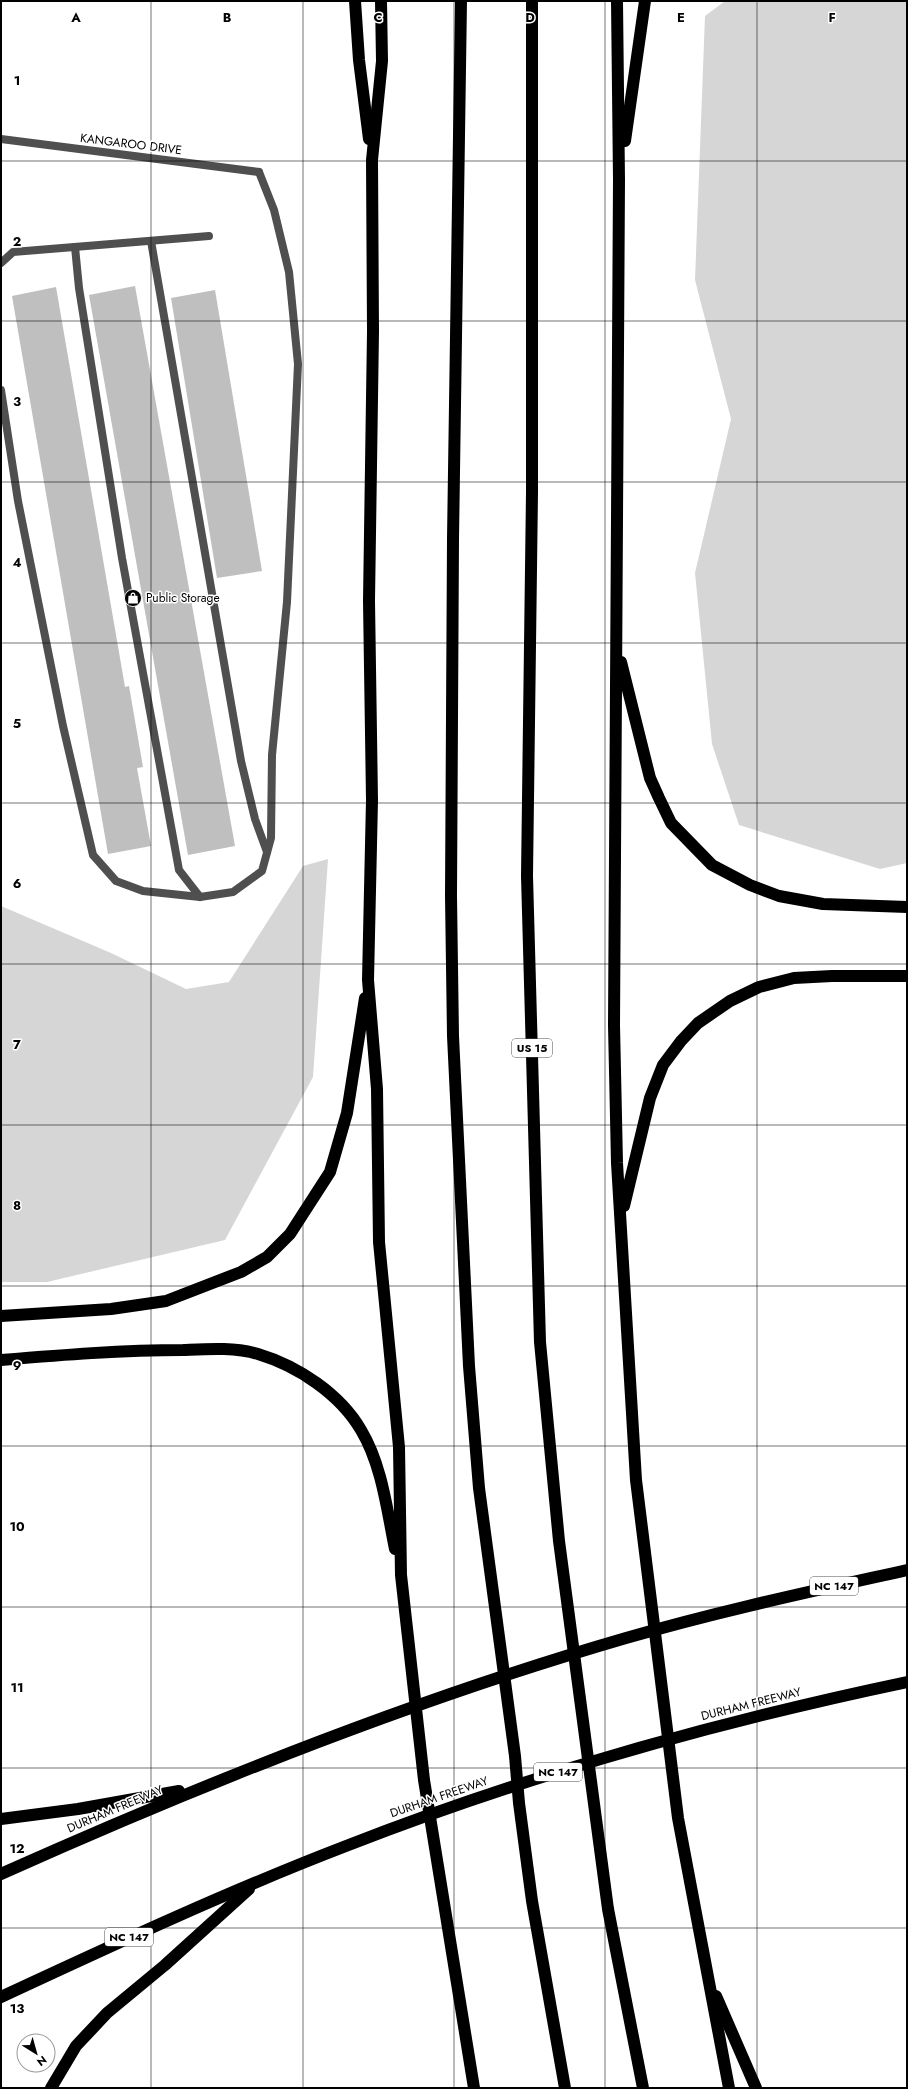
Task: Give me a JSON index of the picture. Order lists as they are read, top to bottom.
{
  "streets": {
    "highway": ["US 15", "NC 147", "DURHAM FREEWAY"],
    "street": ["KANGAROO DRIVE"]
  },
  "places": {
    "shop": ["Public Storage"]
  },
  "north": "bottom right",
  "grid": {
    "columns": [
      "A",
      "B",
      "C",
      "D",
      "E",
      "F"
    ],
    "rows": [
      "1",
      "2",
      "3",
      "4",
      "5",
      "6",
      "7",
      "8",
      "9",
      "10",
      "11",
      "12",
      "13"
    ]
  }
}
